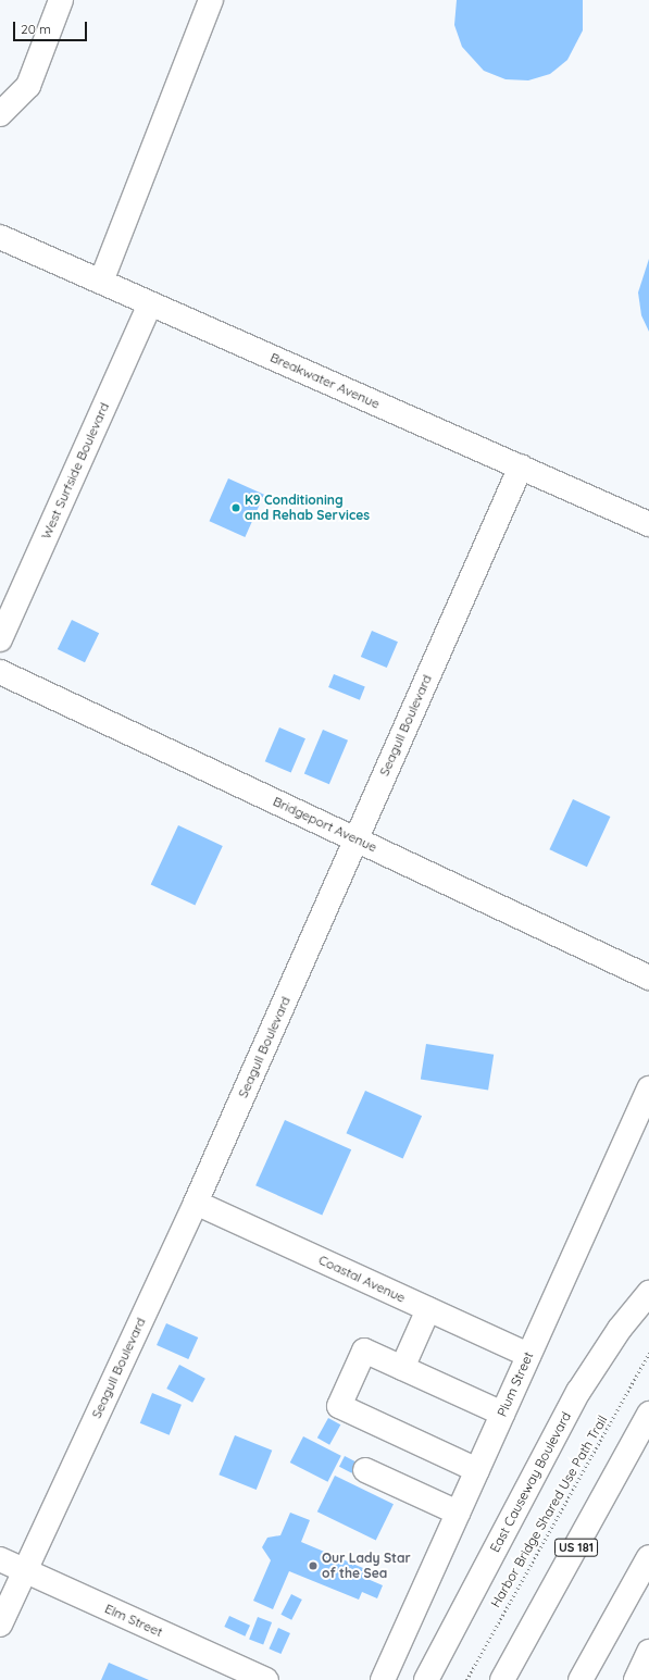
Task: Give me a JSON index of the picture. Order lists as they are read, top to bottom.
{
  "streets": {
    "main road": [
      "Breakwater Avenue",
      "West Surfside Boulevard",
      "Seagull Boulevard",
      "Bridgeport Avenue",
      "Coastal Avenue",
      "Plum Street",
      "East Causeway Boulevard",
      "US 181",
      "Elm Street"
    ],
    "path": ["Harbor Bridge Shared Use Path Trail"]
  },
  "crossings": [
    ["Breakwater Avenue", "West Surfside Boulevard"],
    ["Breakwater Avenue", "Seagull Boulevard"],
    ["Seagull Boulevard", "Bridgeport Avenue"],
    ["Seagull Boulevard", "Coastal Avenue"],
    ["Seagull Boulevard", "Elm Street"],
    ["Coastal Avenue", "Plum Street"]
  ],
  "places": ["K9 Conditioning and Rehab Services", "Our Lady Star of the Sea"],
  "scale_bar": "20 m"
}
